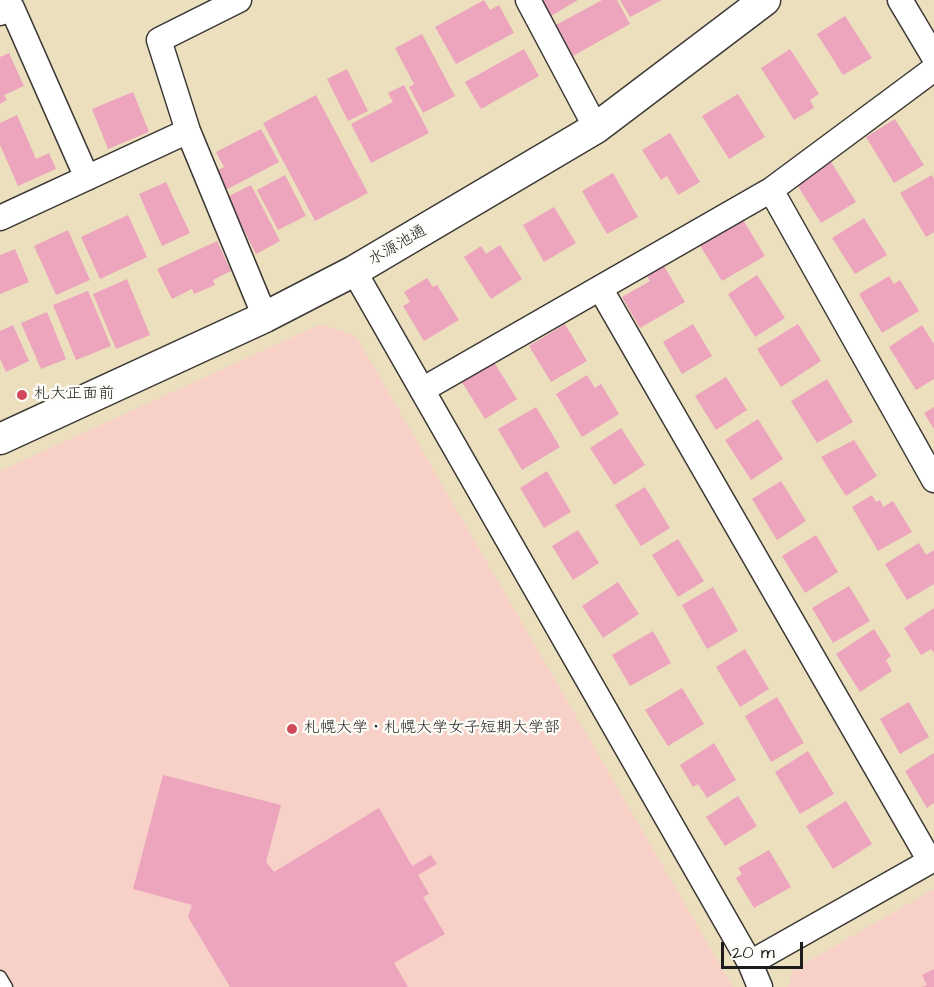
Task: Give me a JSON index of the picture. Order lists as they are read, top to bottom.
{
  "streets": {
    "street": ["水源池通"]
  },
  "places": ["札大正面前", "札幌大学・札幌大学女子短期大学部"],
  "scale_bar": "20 m"
}
